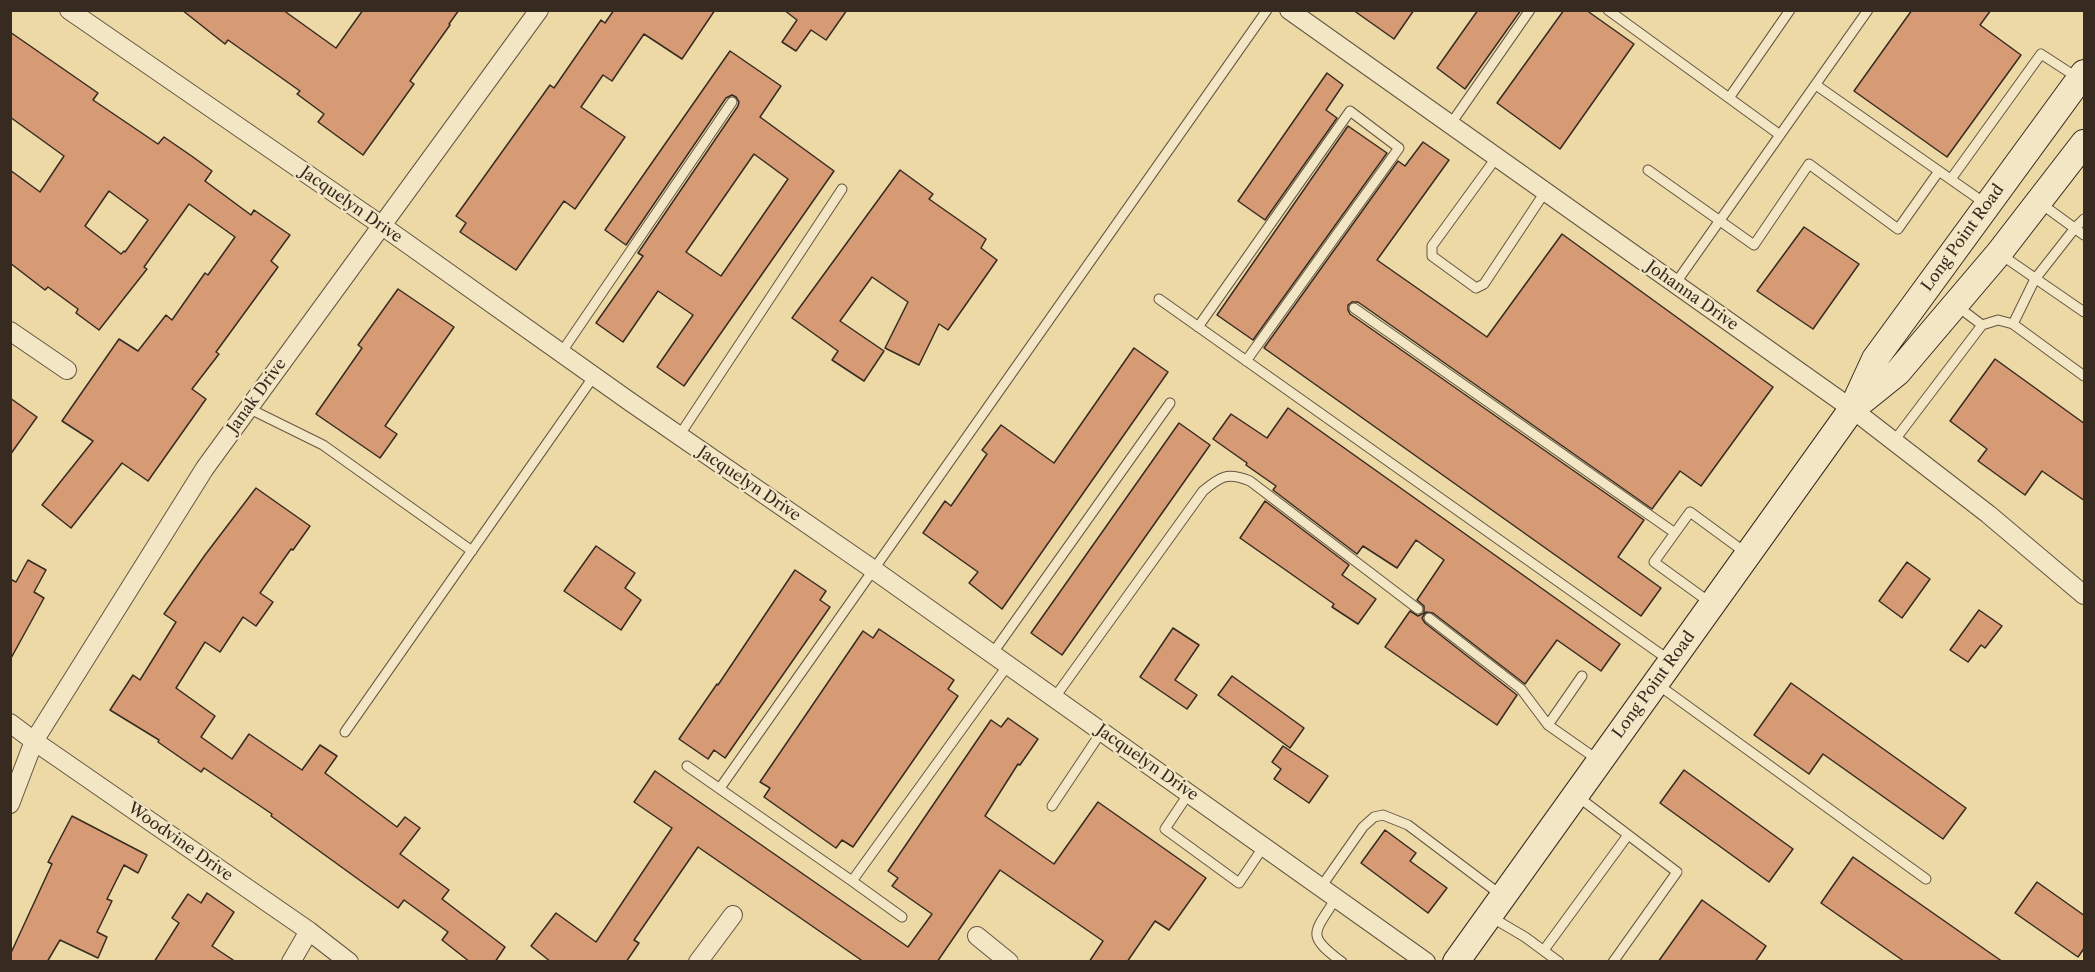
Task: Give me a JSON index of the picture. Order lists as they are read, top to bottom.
{
  "streets": {
    "main road": ["Long Point Road"],
    "street": [
      "Jacquelyn Drive",
      "Johanna Drive",
      "Janak Drive",
      "Woodvine Drive"
    ]
  },
  "crossings": [
    ["Jacquelyn Drive", "Janak Drive"],
    ["Long Point Road", "Johanna Drive"],
    ["Janak Drive", "Woodvine Drive"]
  ]
}
